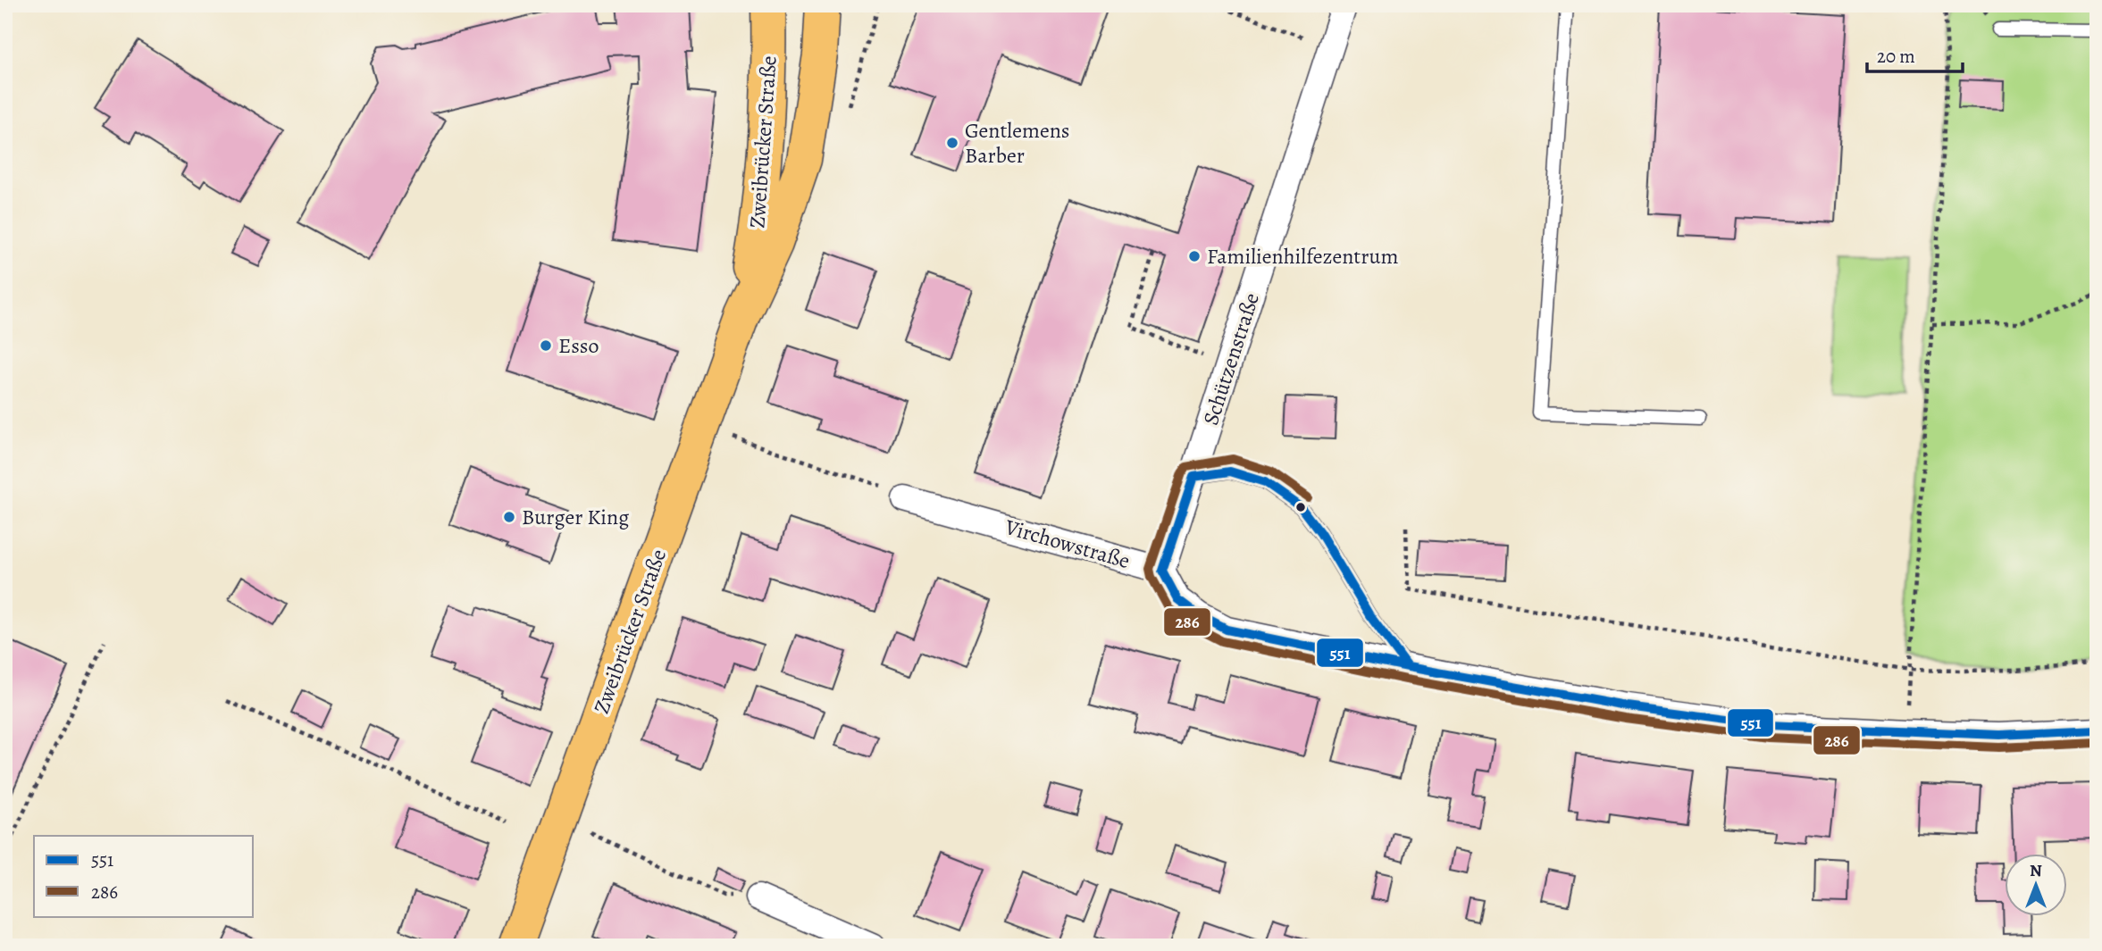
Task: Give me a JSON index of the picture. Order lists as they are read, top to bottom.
{
  "streets": {
    "main road": ["Zweibrücker Straße"],
    "street": ["Schützenstraße", "Virchowstraße"]
  },
  "crossings": [
    ["Schützenstraße", "Virchowstraße"]
  ],
  "places": [
    "Gentlemens Barber",
    "Familienhilfezentrum",
    "Esso",
    "Burger King"
  ],
  "lines": ["transit line 286", "transit line 551"],
  "legend": ["551", "286"],
  "scale_bar": "20 m",
  "north": "top"
}
